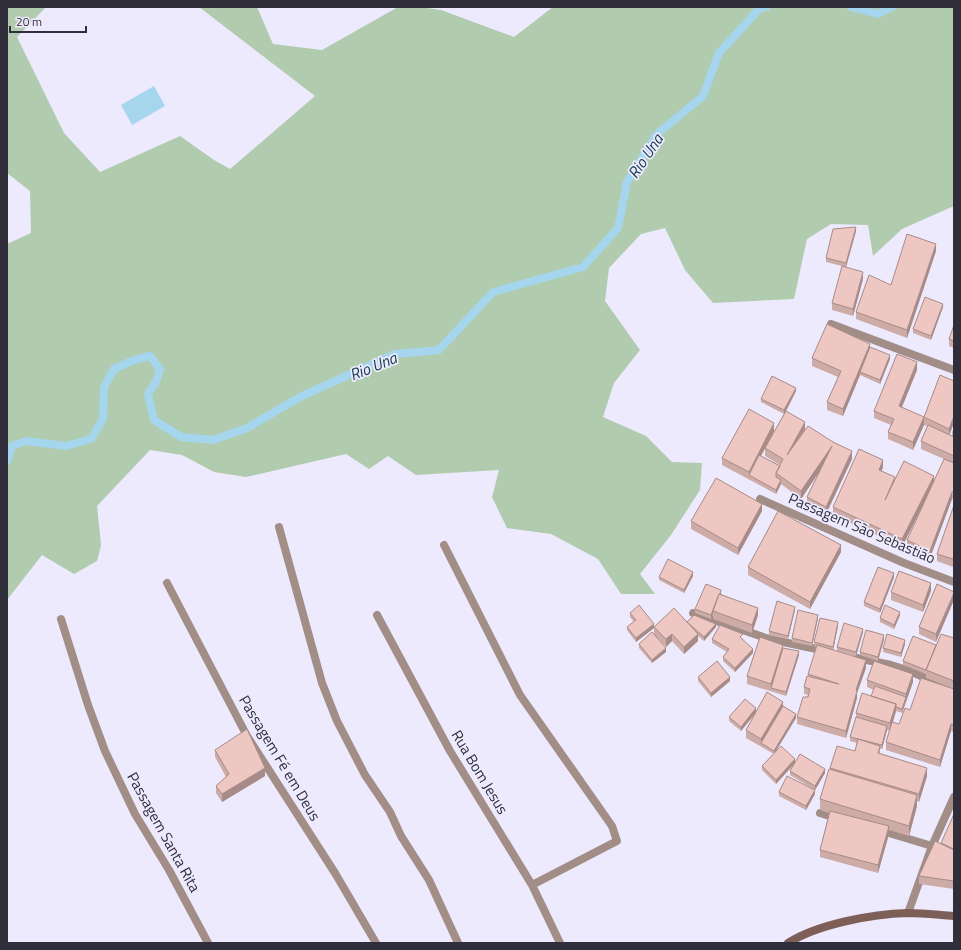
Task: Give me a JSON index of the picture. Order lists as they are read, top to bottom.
{
  "streets": {
    "street": [
      "Passagem São Sebastião",
      "Passagem Fé em Deus",
      "Rua Bom Jesus",
      "Passagem Santa Rita"
    ]
  },
  "water": ["Rio Una"],
  "scale_bar": "20 m"
}
